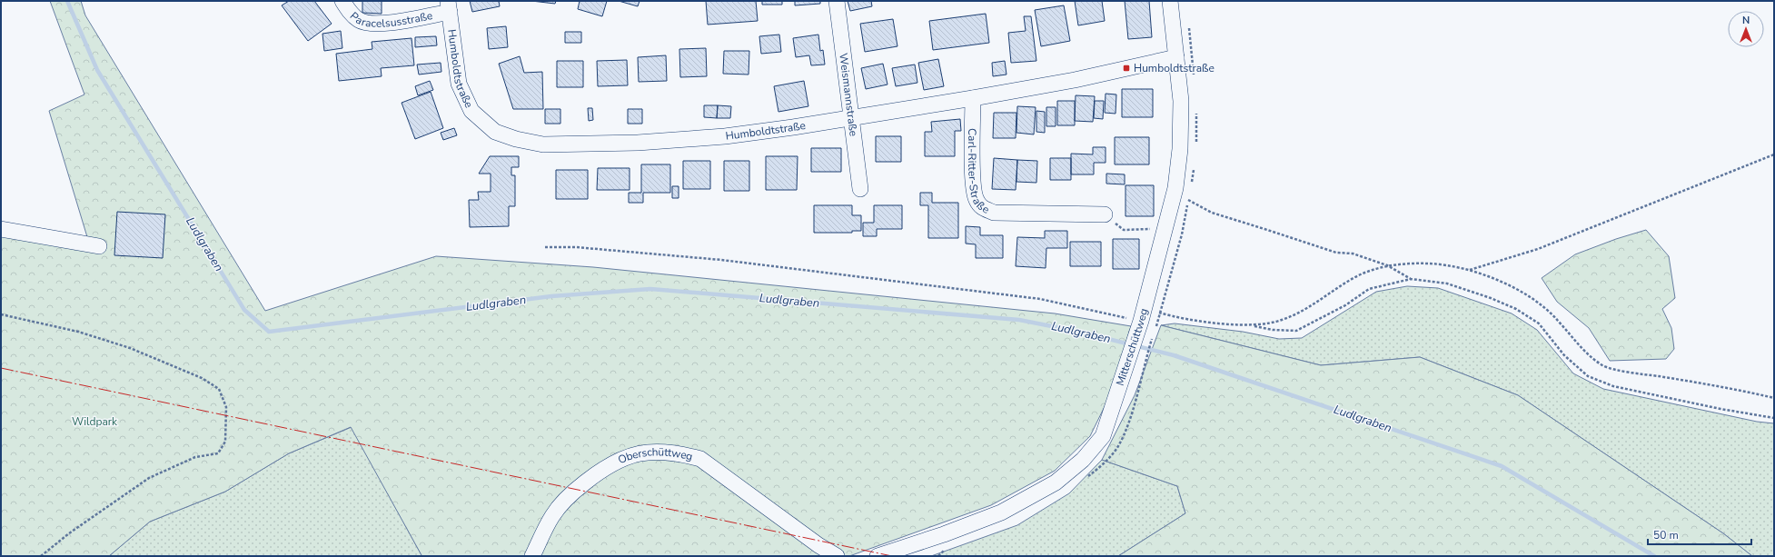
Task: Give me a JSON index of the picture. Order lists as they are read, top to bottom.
{
  "streets": {
    "street": [
      "Paracelsusstraße",
      "Humboldtstraße",
      "Weismannstraße",
      "Carl-Ritter-Straße",
      "Mitterschüttweg",
      "Oberschüttweg"
    ]
  },
  "crossings": [
    ["Paracelsusstraße", "Humboldtstraße"],
    ["Humboldtstraße", "Weismannstraße"],
    ["Humboldtstraße", "Carl-Ritter-Straße"],
    ["Humboldtstraße", "Mitterschüttweg"]
  ],
  "water": ["Ludlgraben"],
  "parks": ["Wildpark"],
  "places": {
    "transit": ["Humboldtstraße"]
  },
  "scale_bar": "50 m",
  "north": "top"
}
